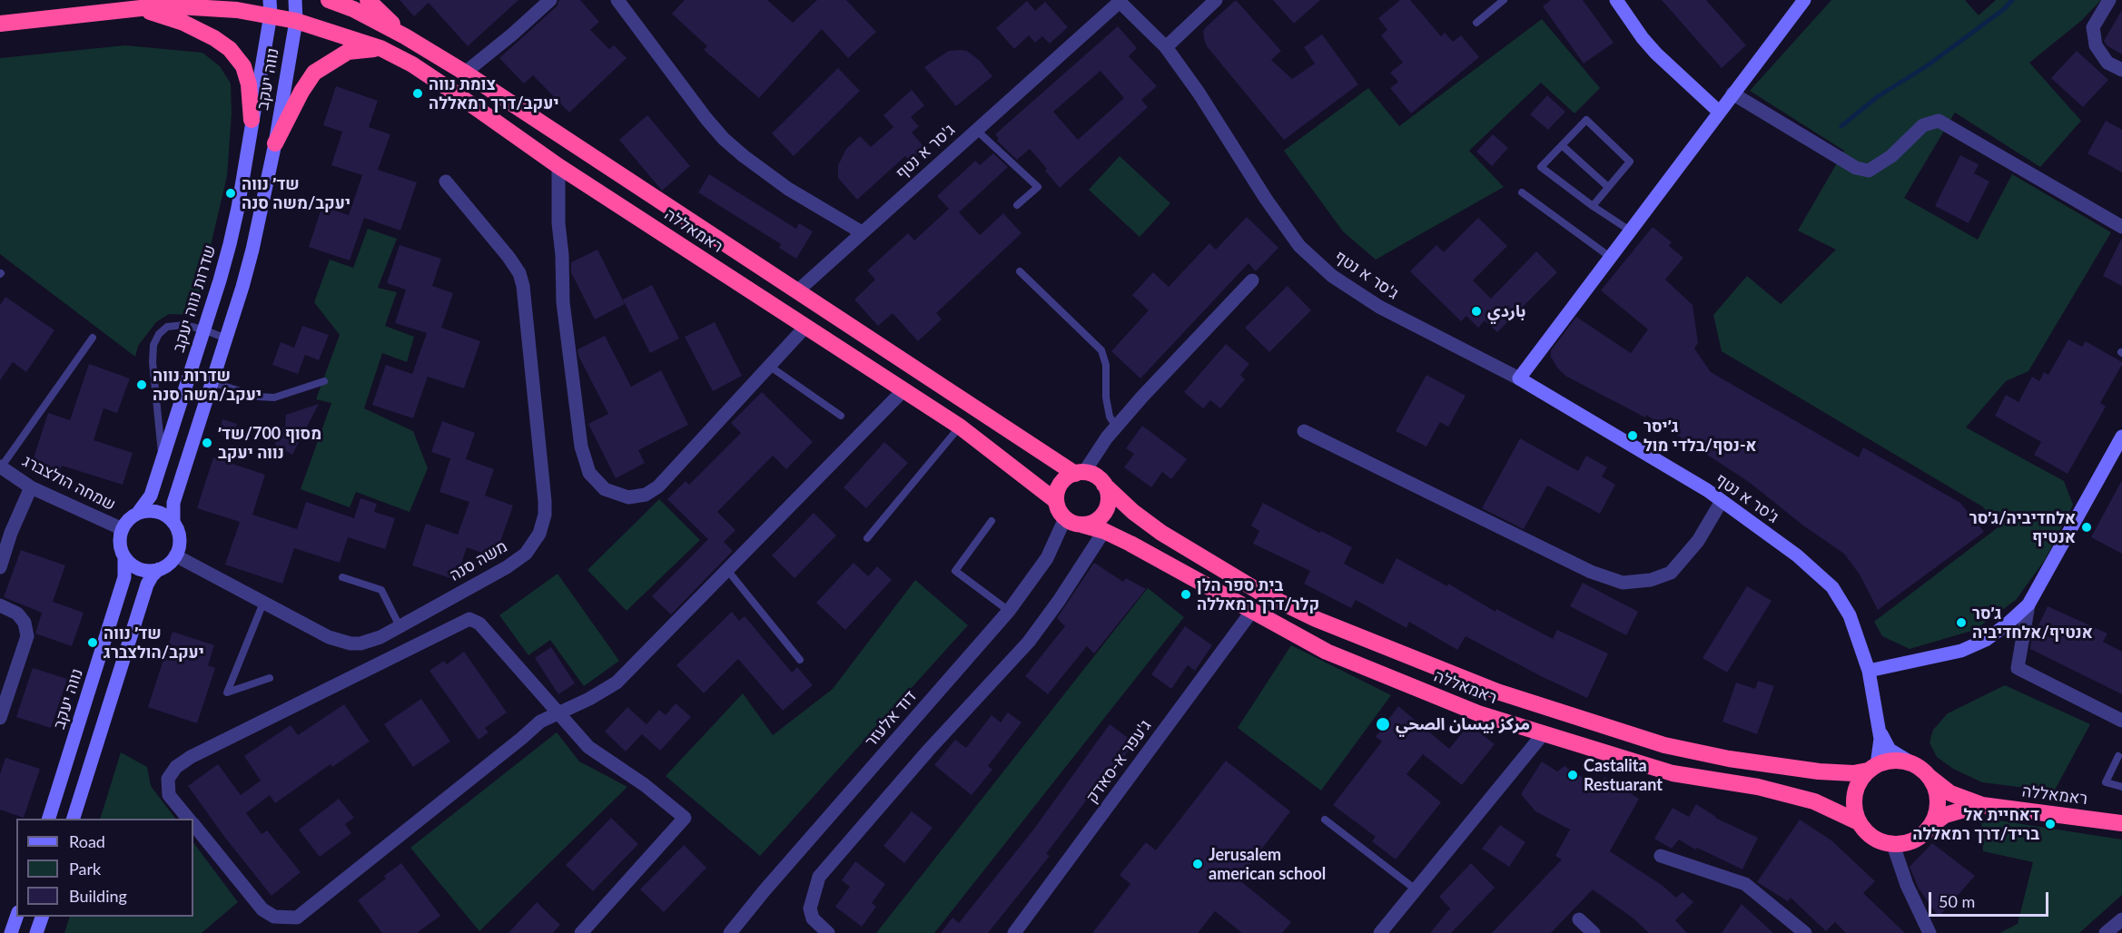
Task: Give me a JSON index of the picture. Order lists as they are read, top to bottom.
{
  "streets": {
    "highway": ["ראמאללה"],
    "street": [
      "נווה יעקב",
      "ג'סר א נטף",
      "שדרות נווה יעקב",
      "שמחה הולצברג",
      "משה סנה",
      "דוד אלעזר",
      "ג'עפר א-סאדק"
    ]
  },
  "crossings": [
    ["נווה יעקב", "ראמאללה"],
    ["נווה יעקב", "שדרות נווה יעקב"],
    ["נווה יעקב", "שמחה הולצברג"],
    ["נווה יעקב", "משה סנה"],
    ["ג'סר א נטף", "ראמאללה"],
    ["ראמאללה", "דוד אלעזר"],
    ["ראמאללה", "ג'עפר א-סאדק"],
    ["שדרות נווה יעקב", "שמחה הולצברג"],
    ["שדרות נווה יעקב", "משה סנה"],
    ["שמחה הולצברג", "משה סנה"]
  ],
  "places": [
    "צומת נווה יעקב/דרך רמאללה",
    "שד׳ נווה יעקב/משה סנה",
    "باردي",
    "שדרות נווה יעקב/משה סנה",
    "ג׳יסר א-נסף/בלדי מול",
    "מסוף 700/שד׳ נווה יעקב",
    "אלחדיביה/ג׳סר אנטיף",
    "בית ספר הלן קלר/דרך רמאללה",
    "ג׳סר אנטיף/אלחדיביה",
    "שד׳ נווה יעקב/הולצברג",
    "مركز بيسان الصحي",
    "Castalita Restuarant",
    "דאחיית אל בריד/דרך רמאללה",
    "Jerusalem american school"
  ],
  "legend": ["Road", "Park", "Building"],
  "scale_bar": "50 m"
}
